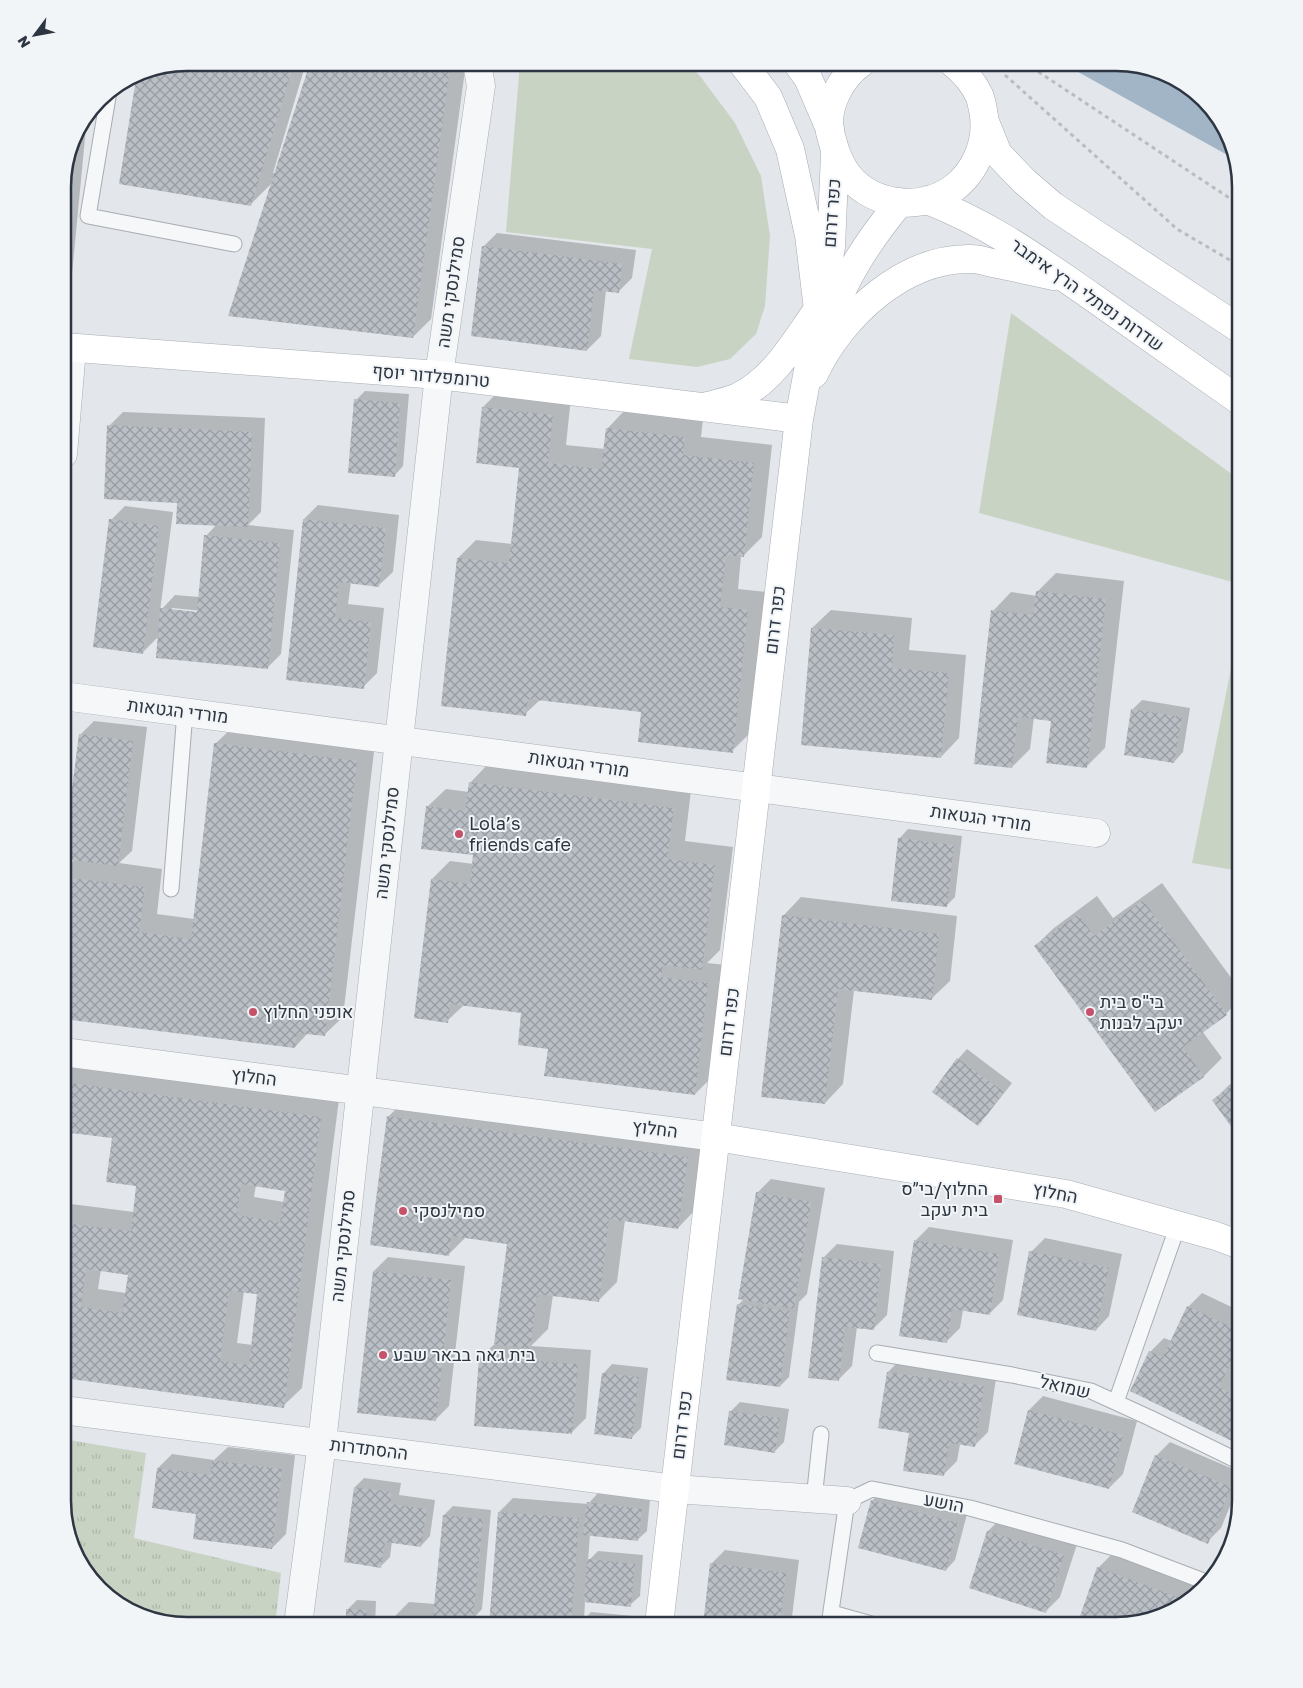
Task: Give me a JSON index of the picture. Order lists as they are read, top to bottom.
{
  "streets": {
    "street": [
      "כפר דרום",
      "סמילנסקי משה",
      "שדרות נפתלי הרץ אימבר",
      "טרומפלדור יוסף",
      "מורדי הגטאות",
      "החלוץ",
      "ההסתדרות",
      "הושע"
    ],
    "lane": ["שמואל"]
  },
  "crossings": [
    ["כפר דרום", "טרומפלדור יוסף"],
    ["כפר דרום", "מורדי הגטאות"],
    ["כפר דרום", "החלוץ"],
    ["כפר דרום", "ההסתדרות"],
    ["כפר דרום", "הושע"],
    ["סמילנסקי משה", "טרומפלדור יוסף"],
    ["סמילנסקי משה", "מורדי הגטאות"],
    ["סמילנסקי משה", "החלוץ"],
    ["סמילנסקי משה", "ההסתדרות"],
    ["ההסתדרות", "הושע"]
  ],
  "places": {
    "other": [
      "Lola’s friends cafe",
      "אופני החלוץ",
      "בי\"ס בית יעקב לבנות",
      "סמילנסקי",
      "בית גאה בבאר שבע"
    ],
    "transit": ["החלוץ/בי״ס בית יעקב"]
  },
  "north": "bottom left"
}
